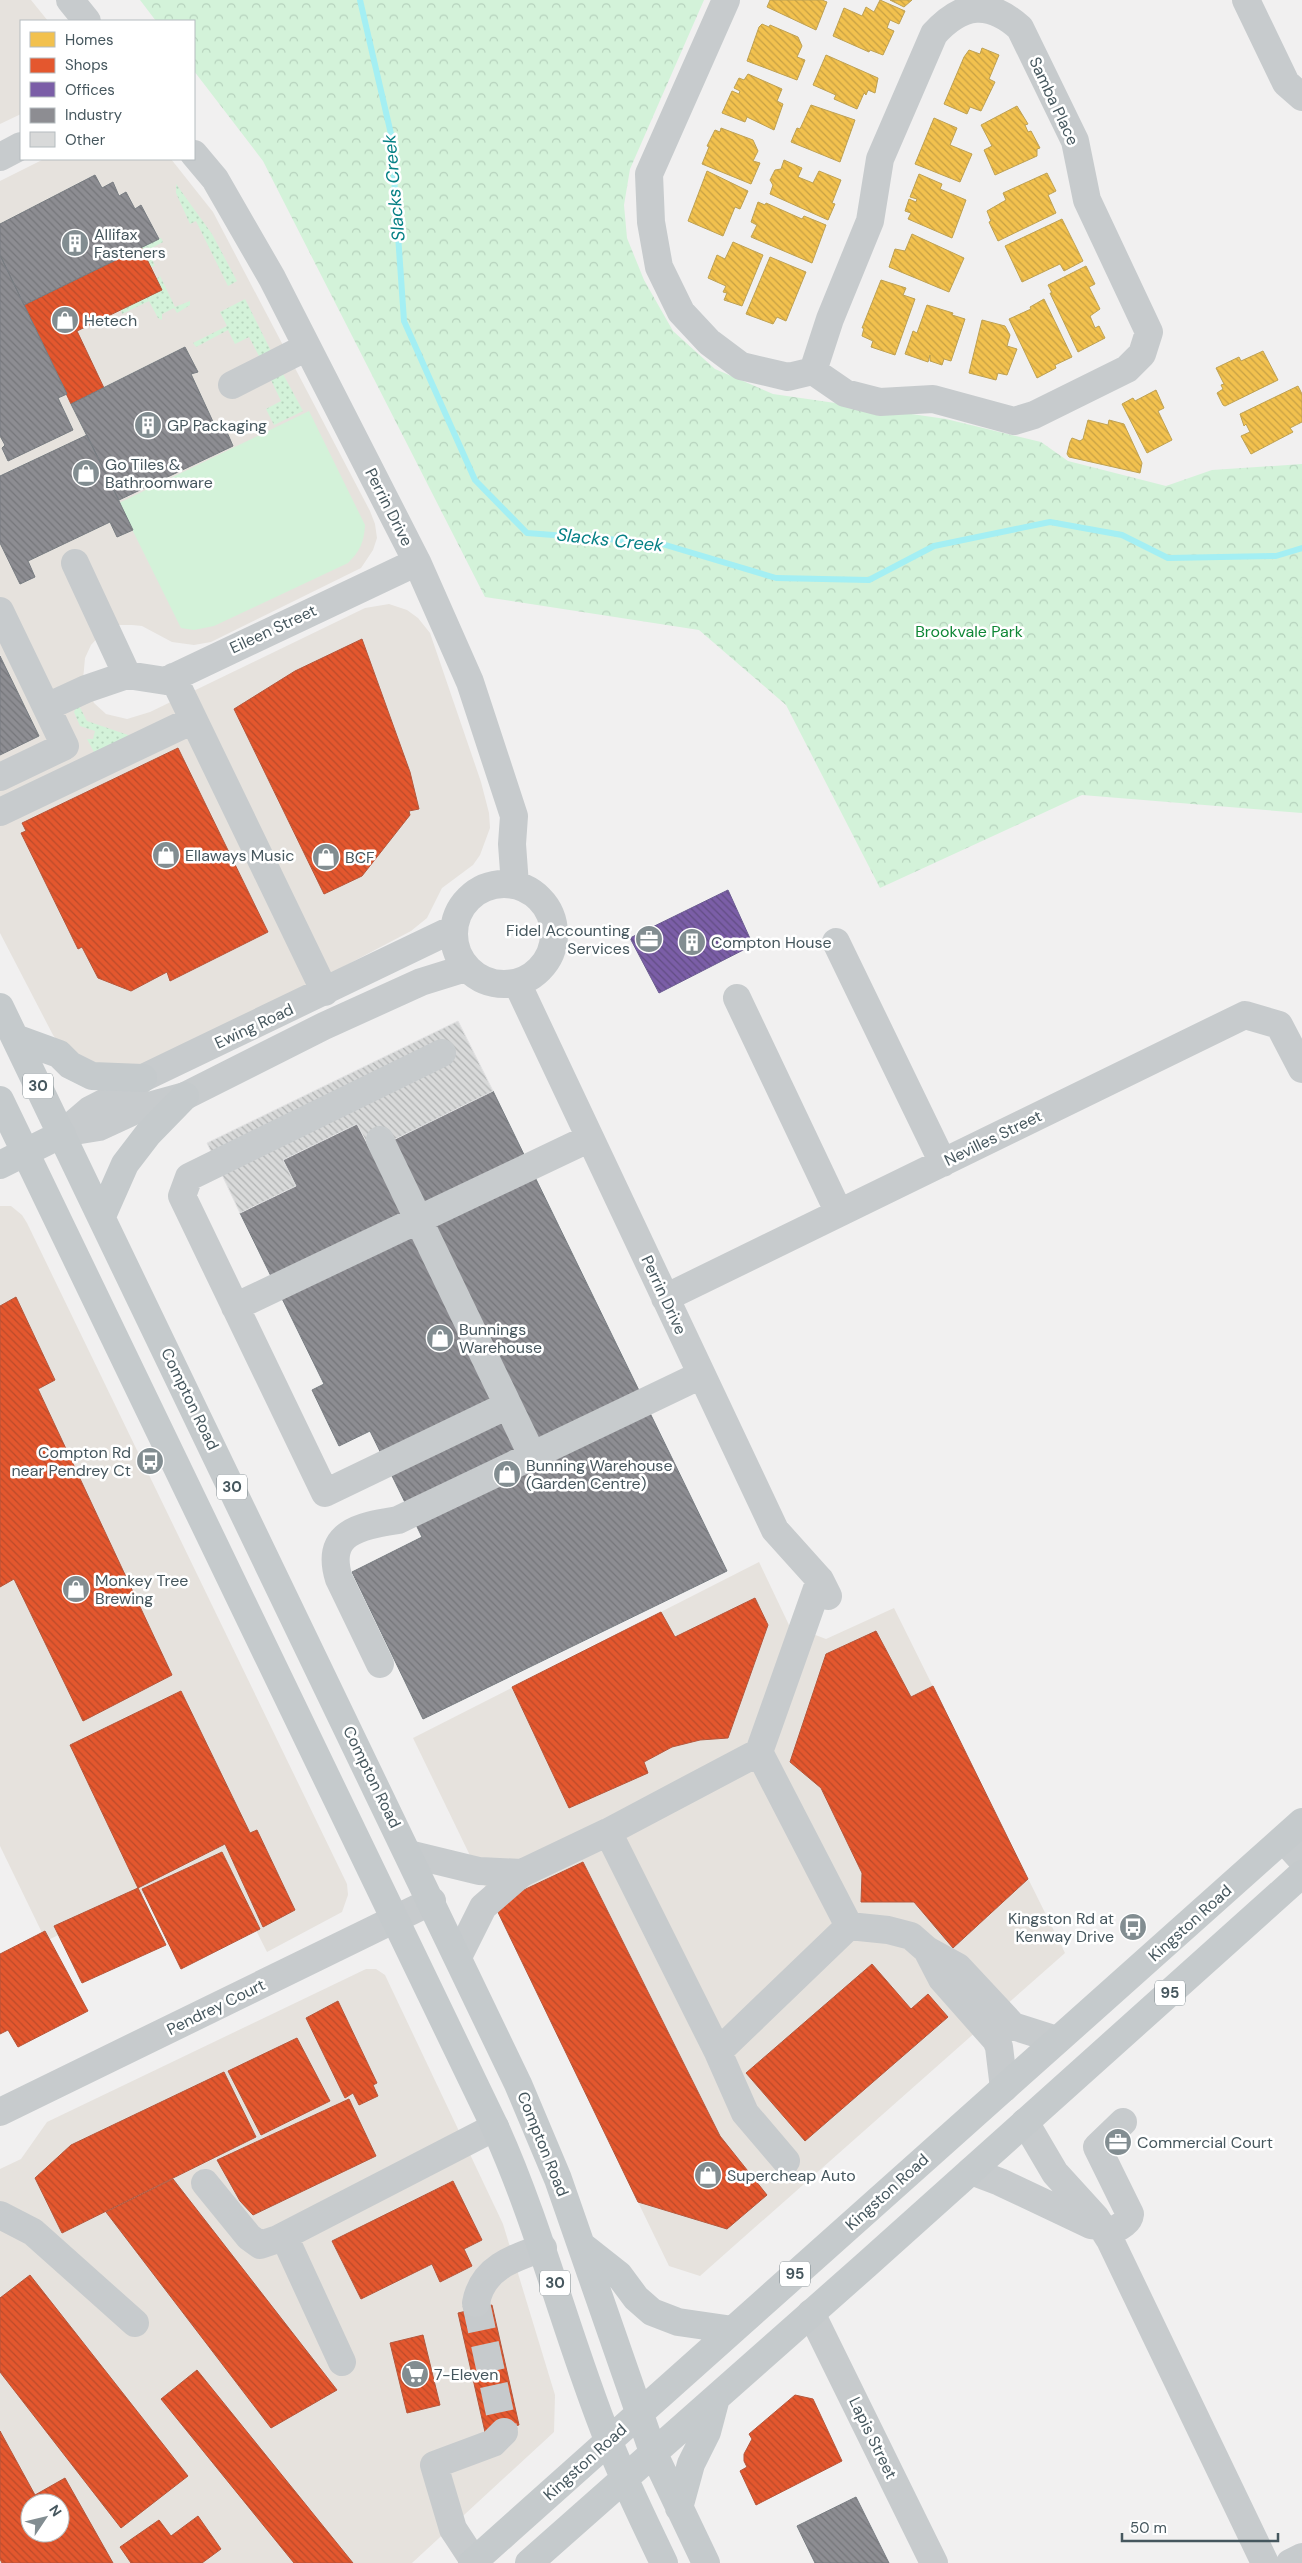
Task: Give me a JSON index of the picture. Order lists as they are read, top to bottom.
{
  "streets": {
    "main road": [
      "Ewing Road",
      "30",
      "Compton Road",
      "Kingston Road",
      "95"
    ],
    "street": [
      "Samba Place",
      "Perrin Drive",
      "Eileen Street",
      "Nevilles Street",
      "Pendrey Court",
      "Lapis Street"
    ]
  },
  "crossings": [
    ["Perrin Drive", "Eileen Street"],
    ["Perrin Drive", "Ewing Road"],
    ["Perrin Drive", "Nevilles Street"],
    ["Ewing Road", "30"],
    ["Ewing Road", "Compton Road"],
    ["30", "Kingston Road"],
    ["30", "95"],
    ["30", "Pendrey Court"],
    ["Compton Road", "Kingston Road"],
    ["Compton Road", "95"],
    ["Compton Road", "Pendrey Court"],
    ["95", "Lapis Street"]
  ],
  "water": ["Slacks Creek"],
  "parks": ["Brookvale Park"],
  "places": {
    "building": ["Allifax Fasteners", "GP Packaging", "Compton House"],
    "shop": [
      "Hetech",
      "Go Tiles & Bathroomware",
      "Ellaways Music",
      "BCF",
      "Bunnings Warehouse",
      "Bunning Warehouse (Garden Centre)",
      "Monkey Tree Brewing",
      "Supercheap Auto"
    ],
    "office": ["Fidel Accounting Services", "Commercial Court"],
    "bus stop": ["Compton Rd near Pendrey Ct", "Kingston Rd at Kenway Drive"],
    "supermarket": ["7-Eleven"]
  },
  "legend": [
    "Homes",
    "Shops",
    "Offices",
    "Industry",
    "Other"
  ],
  "scale_bar": "50 m",
  "north": "top right"
}
